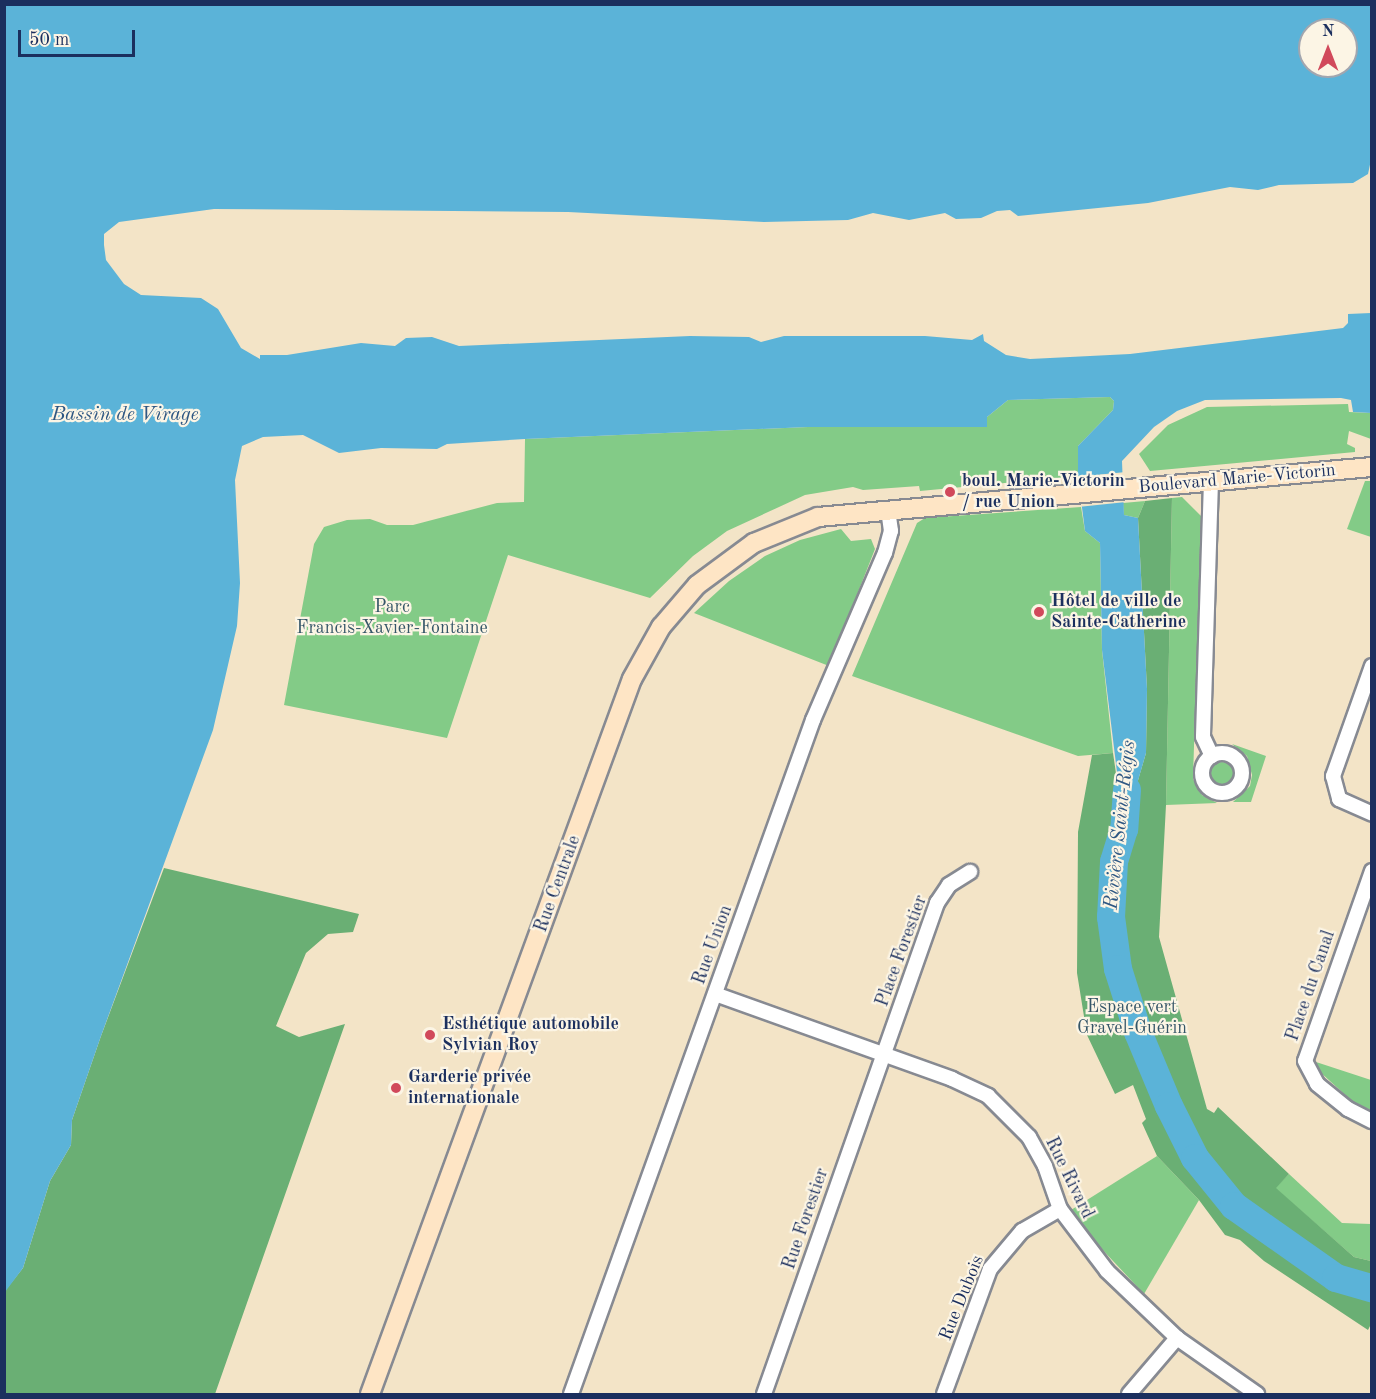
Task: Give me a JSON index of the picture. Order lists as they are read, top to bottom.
{
  "streets": {
    "street": [
      "Boulevard Marie-Victorin",
      "Rue Centrale",
      "Rue Union",
      "Place Forestier",
      "Place du Canal",
      "Rue Rivard",
      "Rue Forestier",
      "Rue Dubois"
    ]
  },
  "crossings": [
    ["Boulevard Marie-Victorin", "Rue Centrale"],
    ["Boulevard Marie-Victorin", "Rue Union"],
    ["Rue Centrale", "Rue Union"],
    ["Rue Union", "Rue Rivard"],
    ["Place Forestier", "Rue Rivard"],
    ["Place Forestier", "Rue Forestier"],
    ["Rue Rivard", "Rue Forestier"],
    ["Rue Rivard", "Rue Dubois"]
  ],
  "water": ["Bassin de Virage", "Rivière Saint-Régis"],
  "parks": ["Parc Francis-Xavier-Fontaine", "Espace vert Gravel-Guérin"],
  "places": [
    "boul. Marie-Victorin / rue Union",
    "Hôtel de ville de Sainte-Catherine",
    "Esthétique automobile Sylvian Roy",
    "Garderie privée internationale"
  ],
  "scale_bar": "50 m",
  "north": "top"
}
